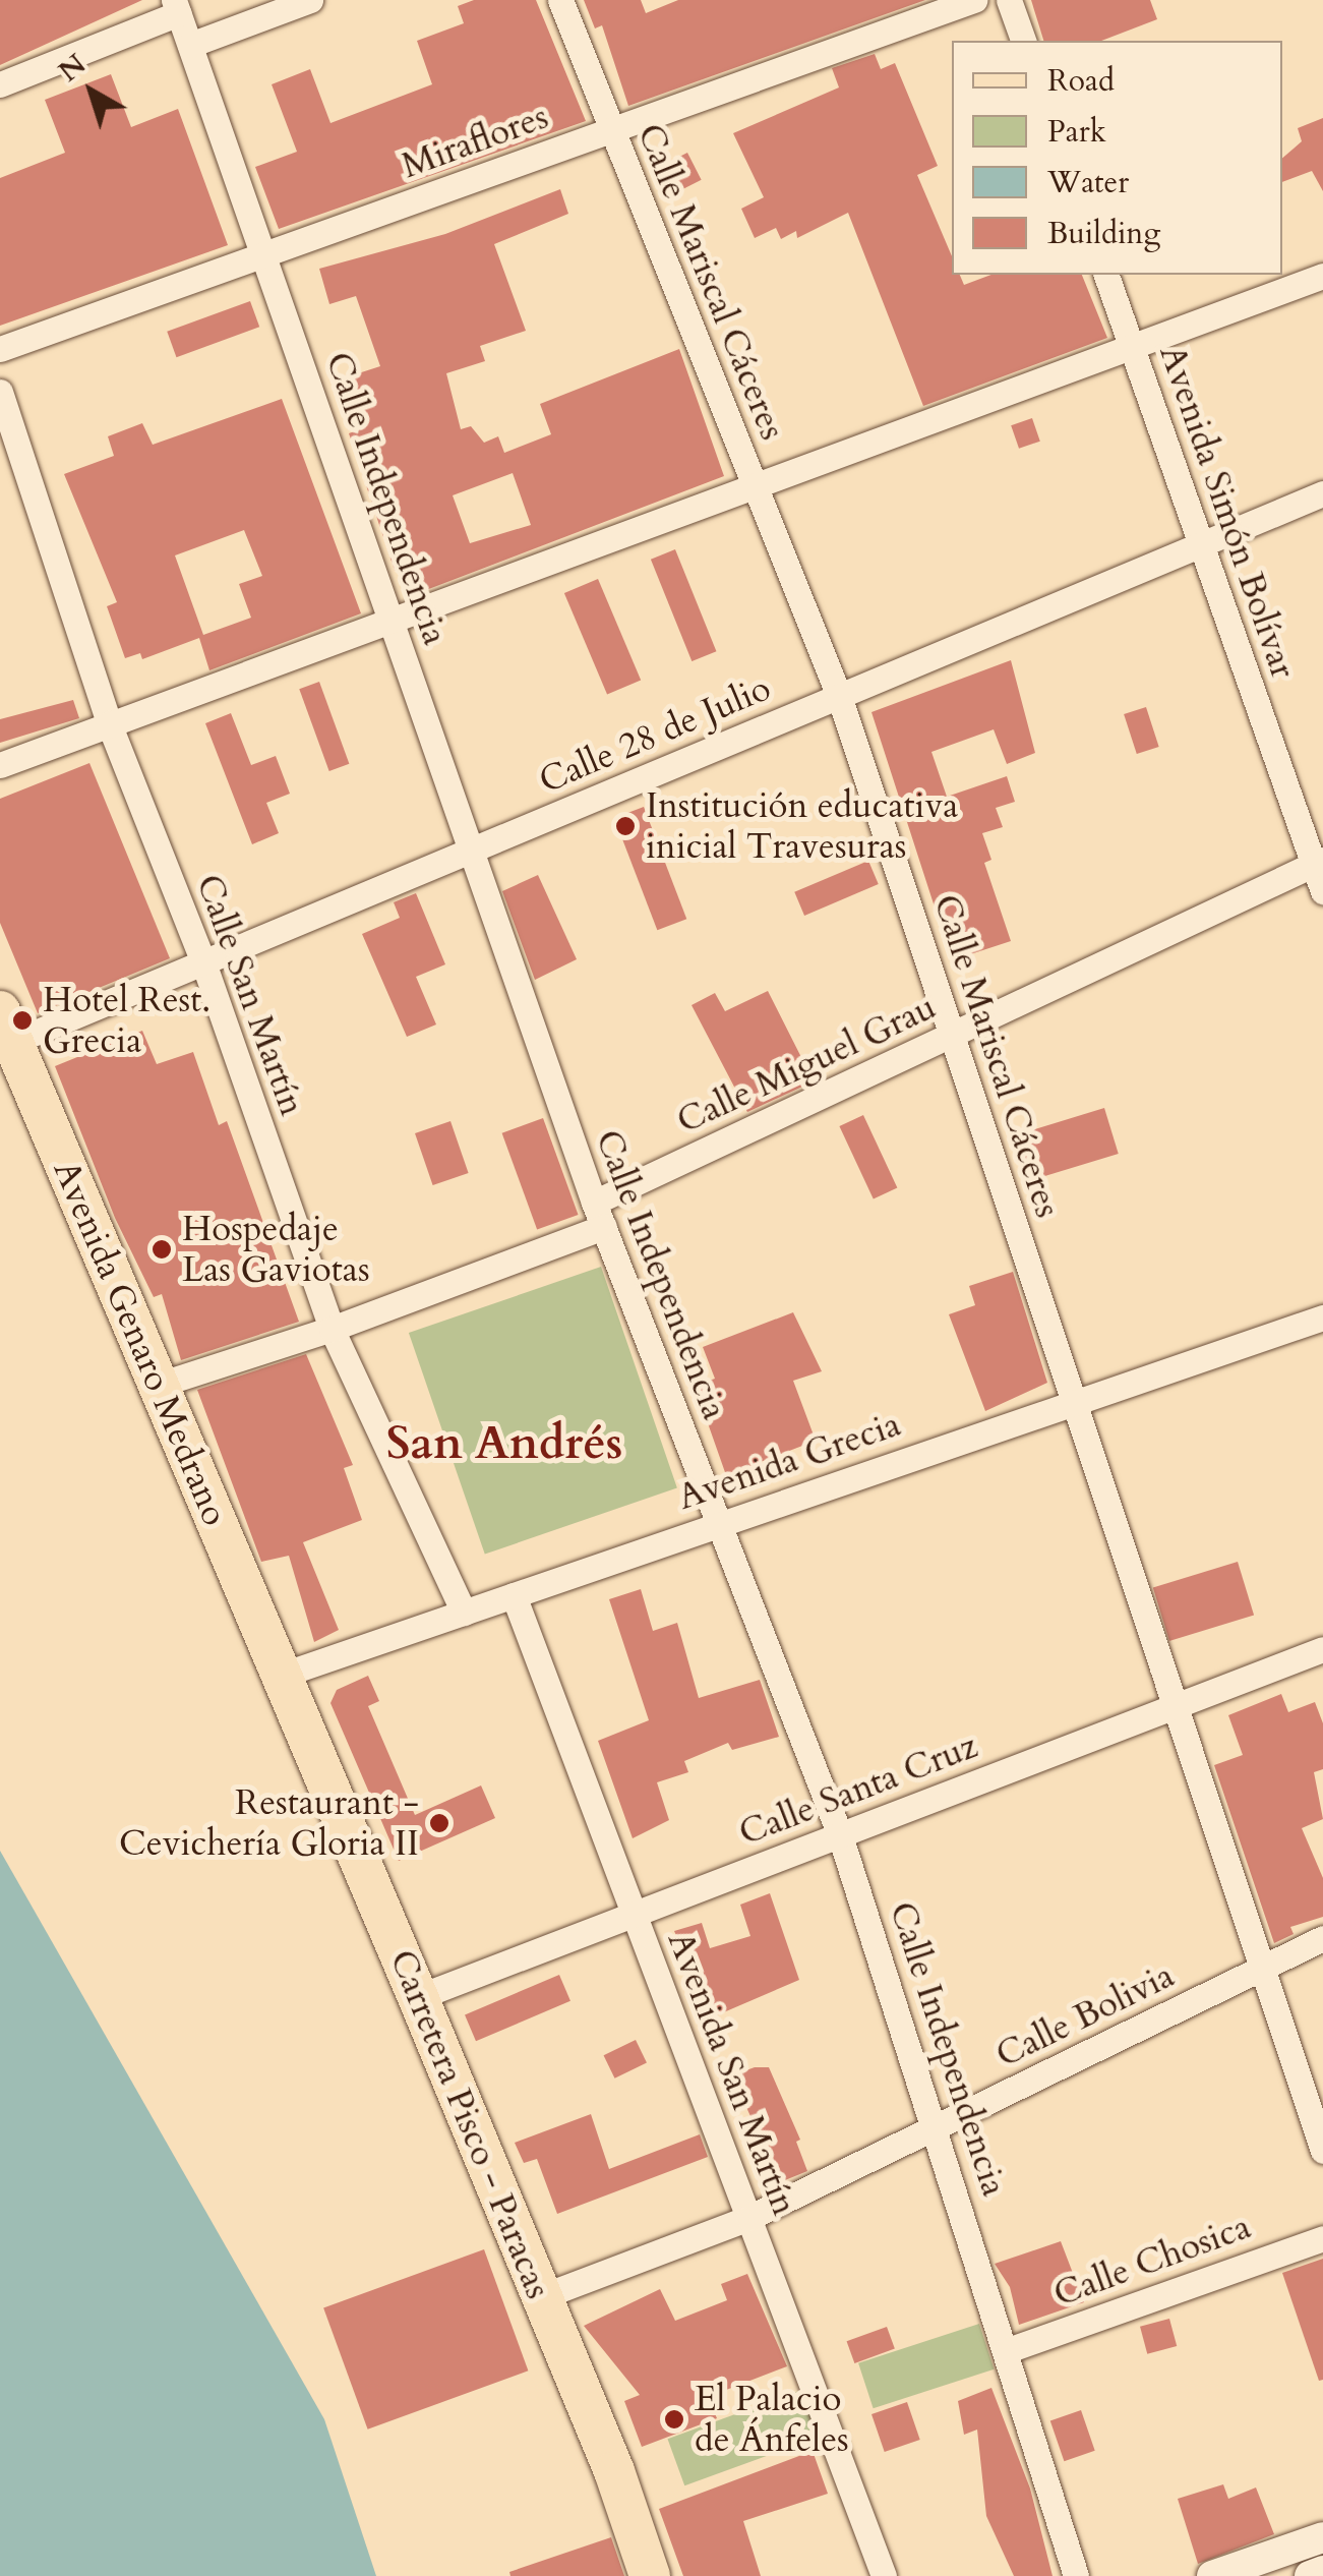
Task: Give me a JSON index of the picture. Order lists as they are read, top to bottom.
{
  "streets": {
    "main road": ["Avenida Genaro Medrano", "Carretera Pisco - Paracas"],
    "street": [
      "Miraflores",
      "Calle Mariscal Cáceres",
      "Calle Independencia",
      "Avenida Simón Bolívar",
      "Calle 28 de Julio",
      "Calle San Martín",
      "Calle Miguel Grau",
      "Avenida Grecia",
      "Calle Santa Cruz",
      "Calle Bolivia",
      "Avenida San Martín",
      "Calle Chosica"
    ]
  },
  "crossings": [
    ["Miraflores", "Calle Mariscal Cáceres"],
    ["Miraflores", "Calle Independencia"],
    ["Calle Mariscal Cáceres", "Calle 28 de Julio"],
    ["Calle Mariscal Cáceres", "Calle Miguel Grau"],
    ["Calle Mariscal Cáceres", "Avenida Grecia"],
    ["Calle Mariscal Cáceres", "Calle Santa Cruz"],
    ["Calle Mariscal Cáceres", "Calle Bolivia"],
    ["Calle Independencia", "Calle 28 de Julio"],
    ["Calle Independencia", "Calle Miguel Grau"],
    ["Calle Independencia", "Avenida Grecia"],
    ["Calle Independencia", "Calle Santa Cruz"],
    ["Calle Independencia", "Calle Bolivia"],
    ["Calle Independencia", "Calle Chosica"],
    ["Avenida Simón Bolívar", "Calle 28 de Julio"],
    ["Avenida Simón Bolívar", "Calle Miguel Grau"],
    ["Calle 28 de Julio", "Calle San Martín"],
    ["Calle 28 de Julio", "Avenida Genaro Medrano"],
    ["Calle San Martín", "Avenida Grecia"],
    ["Avenida Genaro Medrano", "Avenida Grecia"],
    ["Avenida Genaro Medrano", "Carretera Pisco - Paracas"],
    ["Avenida Grecia", "Avenida San Martín"],
    ["Avenida Grecia", "Carretera Pisco - Paracas"],
    ["Calle Santa Cruz", "Avenida San Martín"],
    ["Calle Santa Cruz", "Carretera Pisco - Paracas"],
    ["Calle Bolivia", "Avenida San Martín"],
    ["Calle Bolivia", "Carretera Pisco - Paracas"]
  ],
  "districts": ["San Andrés"],
  "places": [
    "Institución educativa inicial Travesuras",
    "Hotel Rest. Grecia",
    "Hospedaje Las Gaviotas",
    "Restaurant - Cevichería Gloria II",
    "El Palacio de Ánfeles"
  ],
  "legend": [
    "Road",
    "Park",
    "Water",
    "Building"
  ],
  "north": "top left"
}
